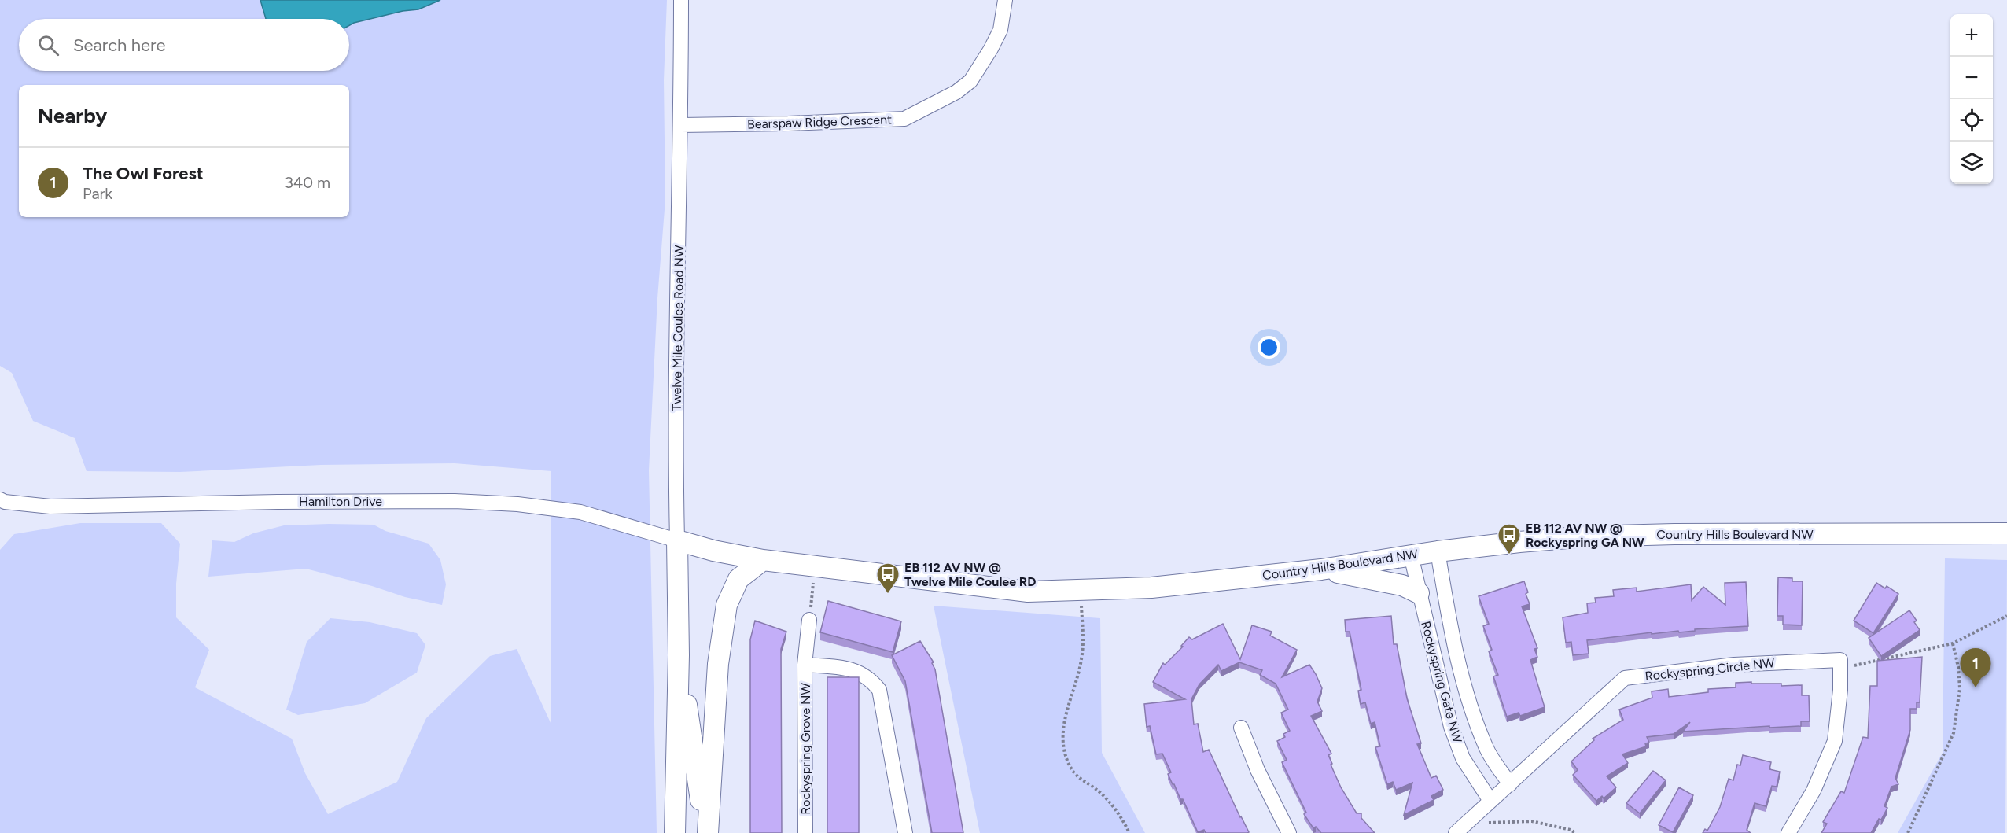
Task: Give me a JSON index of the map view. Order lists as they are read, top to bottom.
{
  "streets": {
    "main road": ["Twelve Mile Coulee Road NW", "Country Hills Boulevard NW"],
    "street": [
      "Bearspaw Ridge Crescent",
      "Hamilton Drive",
      "Rockyspring Circle NW",
      "Rockyspring Gate NW",
      "Rockyspring Grove NW"
    ]
  },
  "crossings": [
    ["Bearspaw Ridge Crescent", "Twelve Mile Coulee Road NW"],
    ["Twelve Mile Coulee Road NW", "Hamilton Drive"],
    ["Twelve Mile Coulee Road NW", "Country Hills Boulevard NW"],
    ["Hamilton Drive", "Country Hills Boulevard NW"],
    ["Country Hills Boulevard NW", "Rockyspring Gate NW"],
    ["Rockyspring Circle NW", "Rockyspring Gate NW"]
  ],
  "places": {
    "bus stop": ["EB 112 AV NW @ Rockyspring GA NW", "EB 112 AV NW @ Twelve Mile Coulee RD"]
  },
  "page": {
    "map_buttons": ["+", "−"],
    "search": "Search here",
    "heading": "Nearby",
    "list": [
      {
        "mark": "1",
        "name": "The Owl Forest",
        "note": "Park",
        "value": "340 m"
      }
    ],
    "pins": "1"
  }
}
